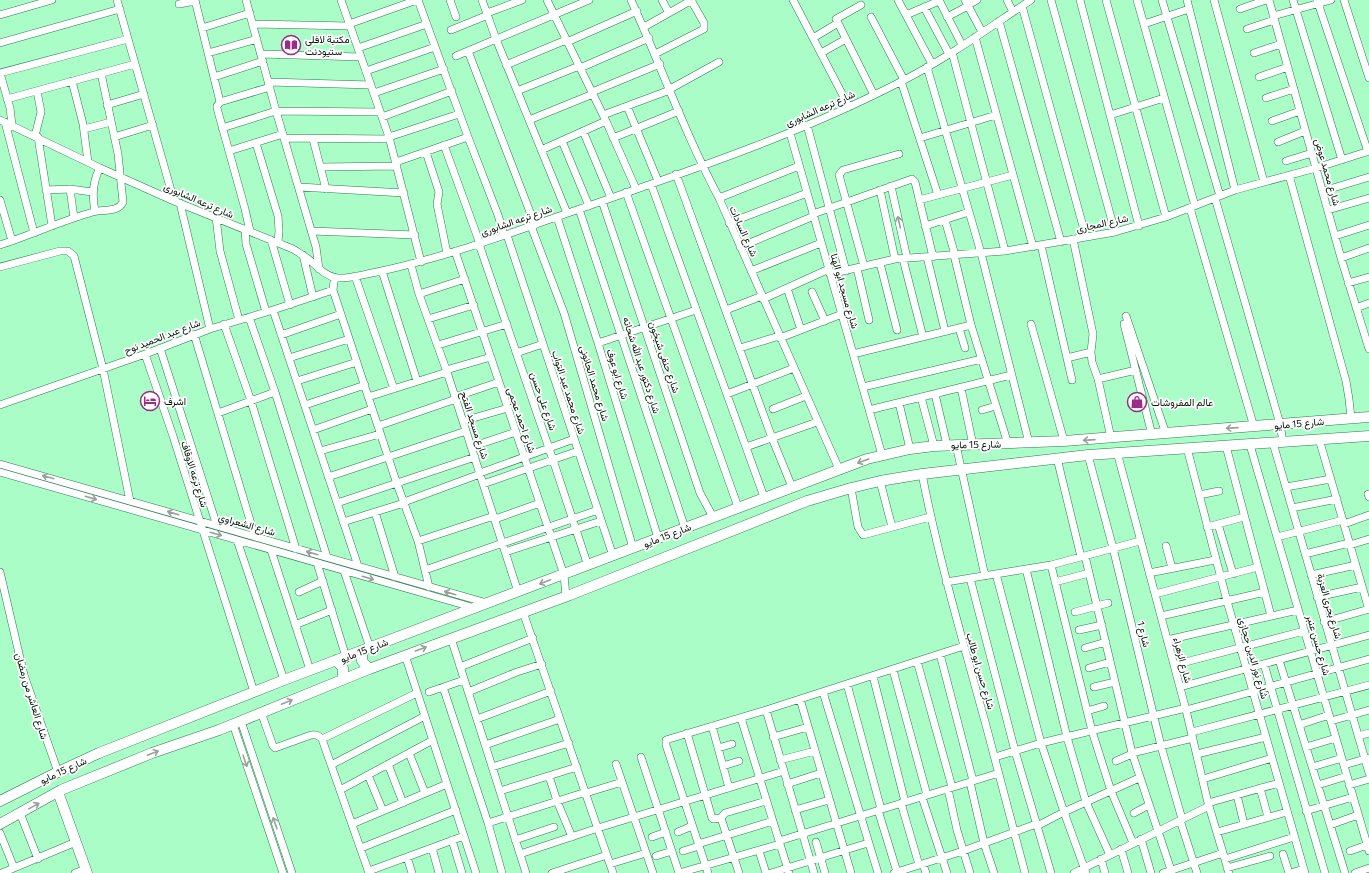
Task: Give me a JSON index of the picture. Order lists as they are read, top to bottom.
{
  "streets": {
    "main road": ["شارع 15 مايو"],
    "street": [
      "شارع ترعه الشابورى",
      "شارع محمد عوض",
      "شارع المجارى",
      "شارع السادات",
      "شارع مسجد ابو الهنا",
      "شارع عبد الحميد نوح",
      "شارع حنفى شيخون",
      "شارع دكتور عبد الله شحاته",
      "شارع ابو عوف",
      "شارع محمد الحانونى",
      "شارع محمد عبد التواب",
      "شارع على حسن",
      "شارع احمد عجمى",
      "شارع مسجد الفتح",
      "شارع ترعه الاوقاف",
      "شارع الشعراوي",
      "شارع بحرى العزبة",
      "شارع 1",
      "شارع حسن عنبر",
      "شارع نور الدين حجازى",
      "شارع الزهراء",
      "شارع حسن ابو طالب",
      "شارع العاشر من رمضان"
    ]
  },
  "crossings": [
    ["شارع ترعه الشابورى", "شارع السادات"],
    ["شارع ترعه الشابورى", "شارع مسجد ابو الهنا"],
    ["شارع ترعه الشابورى", "شارع حنفى شيخون"],
    ["شارع ترعه الشابورى", "شارع دكتور عبد الله شحاته"],
    ["شارع ترعه الشابورى", "شارع ابو عوف"],
    ["شارع ترعه الشابورى", "شارع محمد الحانونى"],
    ["شارع ترعه الشابورى", "شارع محمد عبد التواب"],
    ["شارع ترعه الشابورى", "شارع على حسن"],
    ["شارع ترعه الشابورى", "شارع احمد عجمى"],
    ["شارع ترعه الشابورى", "شارع مسجد الفتح"],
    ["شارع محمد عوض", "شارع المجارى"],
    ["شارع المجارى", "شارع السادات"],
    ["شارع المجارى", "شارع مسجد ابو الهنا"],
    ["شارع المجارى", "شارع بحرى العزبة"],
    ["شارع السادات", "شارع 15 مايو"],
    ["شارع مسجد ابو الهنا", "شارع 15 مايو"],
    ["شارع عبد الحميد نوح", "شارع ترعه الاوقاف"],
    ["شارع حنفى شيخون", "شارع 15 مايو"],
    ["شارع دكتور عبد الله شحاته", "شارع 15 مايو"],
    ["شارع ابو عوف", "شارع 15 مايو"],
    ["شارع محمد الحانونى", "شارع 15 مايو"],
    ["شارع محمد عبد التواب", "شارع 15 مايو"],
    ["شارع على حسن", "شارع 15 مايو"],
    ["شارع احمد عجمى", "شارع 15 مايو"],
    ["شارع 15 مايو", "شارع مسجد الفتح"],
    ["شارع 15 مايو", "شارع ترعه الاوقاف"],
    ["شارع 15 مايو", "شارع الشعراوي"],
    ["شارع 15 مايو", "شارع بحرى العزبة"],
    ["شارع 15 مايو", "شارع 1"],
    ["شارع 15 مايو", "شارع حسن عنبر"],
    ["شارع 15 مايو", "شارع نور الدين حجازى"],
    ["شارع 15 مايو", "شارع الزهراء"],
    ["شارع 15 مايو", "شارع حسن ابو طالب"],
    ["شارع 15 مايو", "شارع العاشر من رمضان"],
    ["شارع ترعه الاوقاف", "شارع الشعراوي"]
  ],
  "places": {
    "library": ["مكتبة لافلى ستيودنت"],
    "hotel": ["اشرف"],
    "shop": ["عالم المفروشات"]
  }
}
